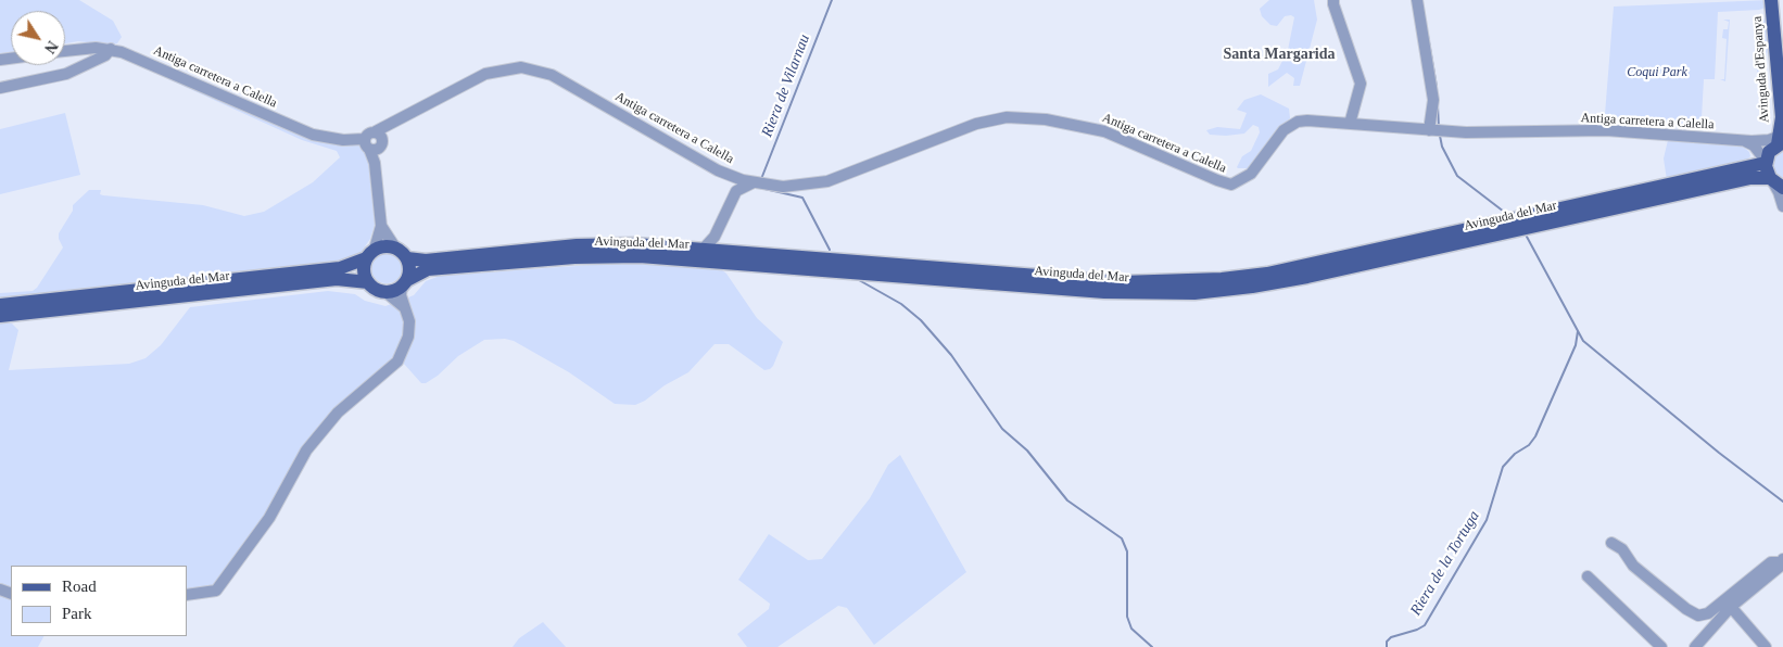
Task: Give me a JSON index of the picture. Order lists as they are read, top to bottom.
{
  "streets": {
    "main road": ["Avinguda d'Espanya", "Avinguda del Mar"],
    "street": ["Antiga carretera a Calella"]
  },
  "crossings": [
    ["Avinguda d'Espanya", "Antiga carretera a Calella"]
  ],
  "districts": ["Santa Margarida"],
  "water": ["Riera de Vilarnau", "Riera de la Tortuga"],
  "parks": ["Coqui Park"],
  "legend": ["Road", "Park"],
  "north": "bottom right"
}
